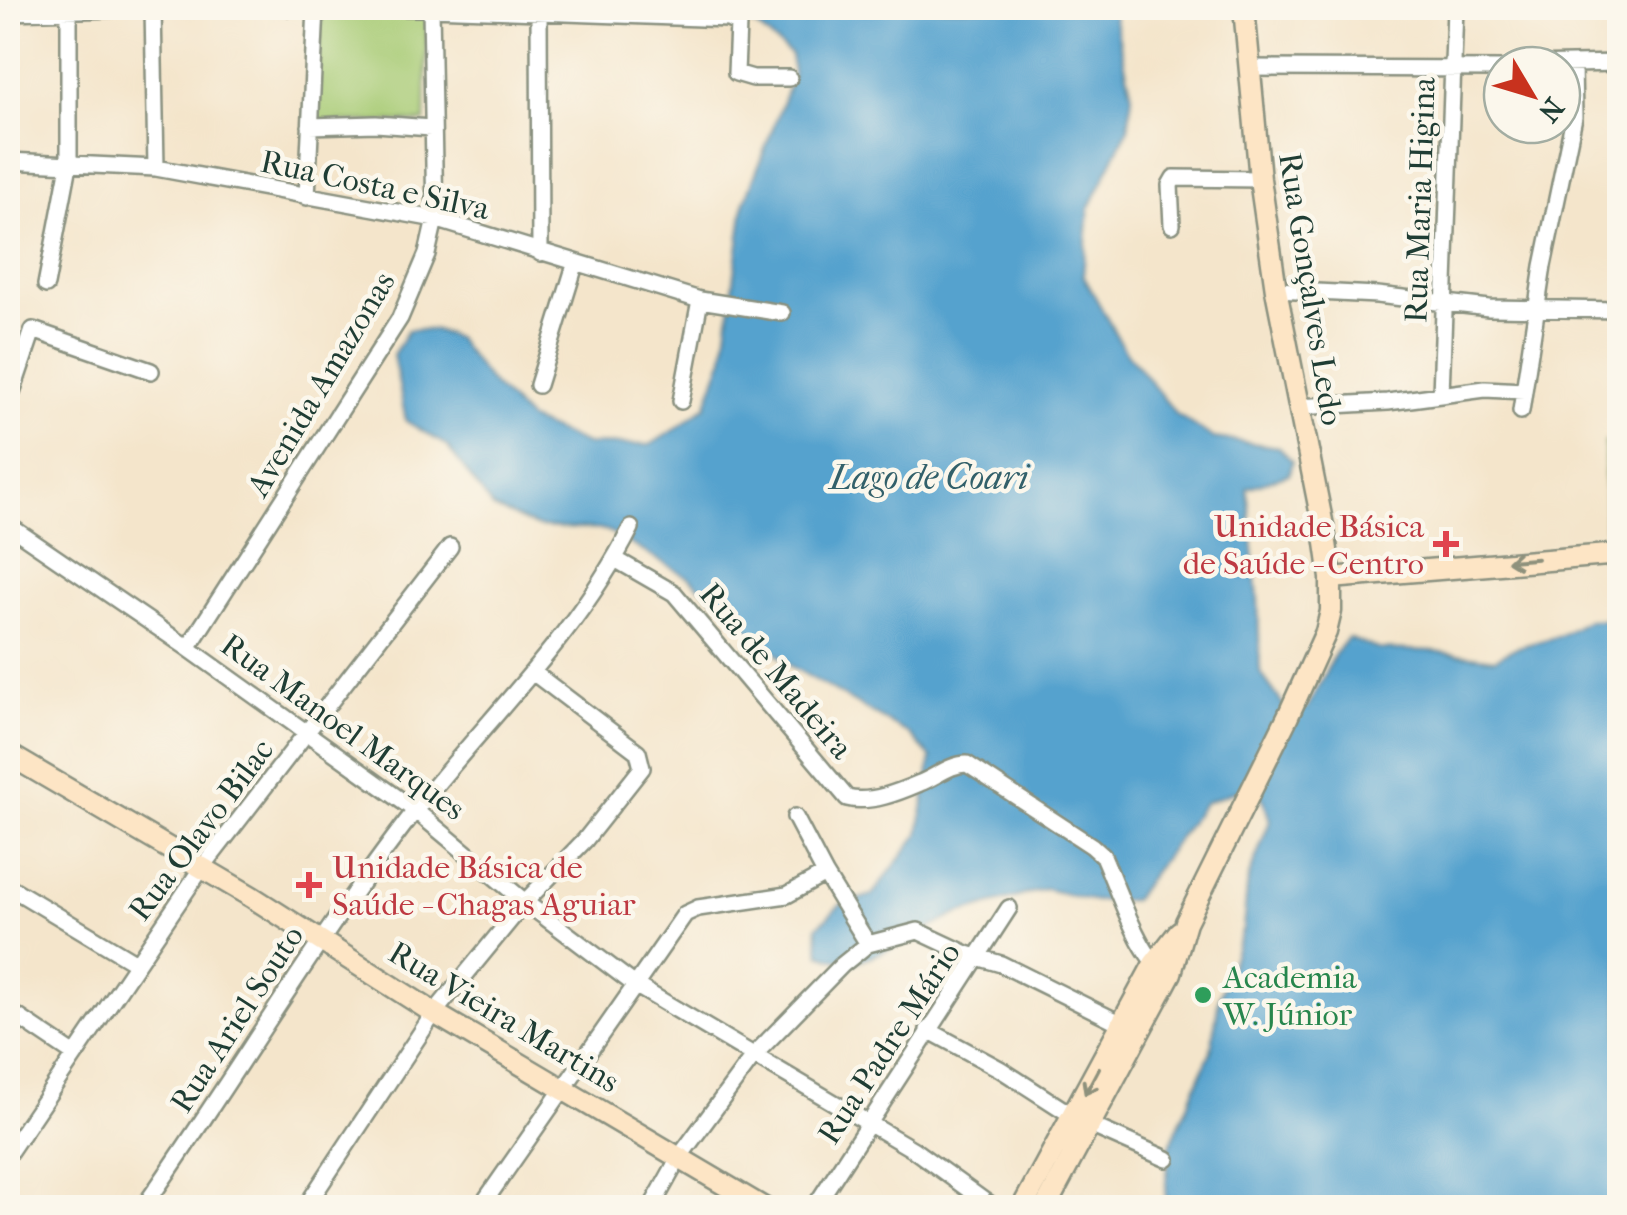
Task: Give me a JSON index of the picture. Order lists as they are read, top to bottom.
{
  "streets": {
    "main road": ["Rua Gonçalves Ledo", "Rua Vieira Martins"],
    "street": [
      "Rua Costa e Silva",
      "Rua Maria Higina",
      "Avenida Amazonas",
      "Rua de Madeira",
      "Rua Manoel Marques",
      "Rua Olavo Bilac",
      "Rua Ariel Souto",
      "Rua Padre Mário"
    ]
  },
  "crossings": [
    ["Rua Costa e Silva", "Avenida Amazonas"],
    ["Rua Gonçalves Ledo", "Rua de Madeira"],
    ["Avenida Amazonas", "Rua Manoel Marques"],
    ["Rua de Madeira", "Rua Ariel Souto"],
    ["Rua Manoel Marques", "Rua Olavo Bilac"],
    ["Rua Manoel Marques", "Rua Ariel Souto"],
    ["Rua Manoel Marques", "Rua Padre Mário"],
    ["Rua Olavo Bilac", "Rua Vieira Martins"],
    ["Rua Vieira Martins", "Rua Ariel Souto"]
  ],
  "water": ["Lago de Coari"],
  "places": {
    "health": ["Unidade Básica de Saúde - Centro", "Unidade Básica de Saúde - Chagas Aguiar"],
    "other": ["Academia W. Júnior"]
  },
  "north": "bottom right"
}
